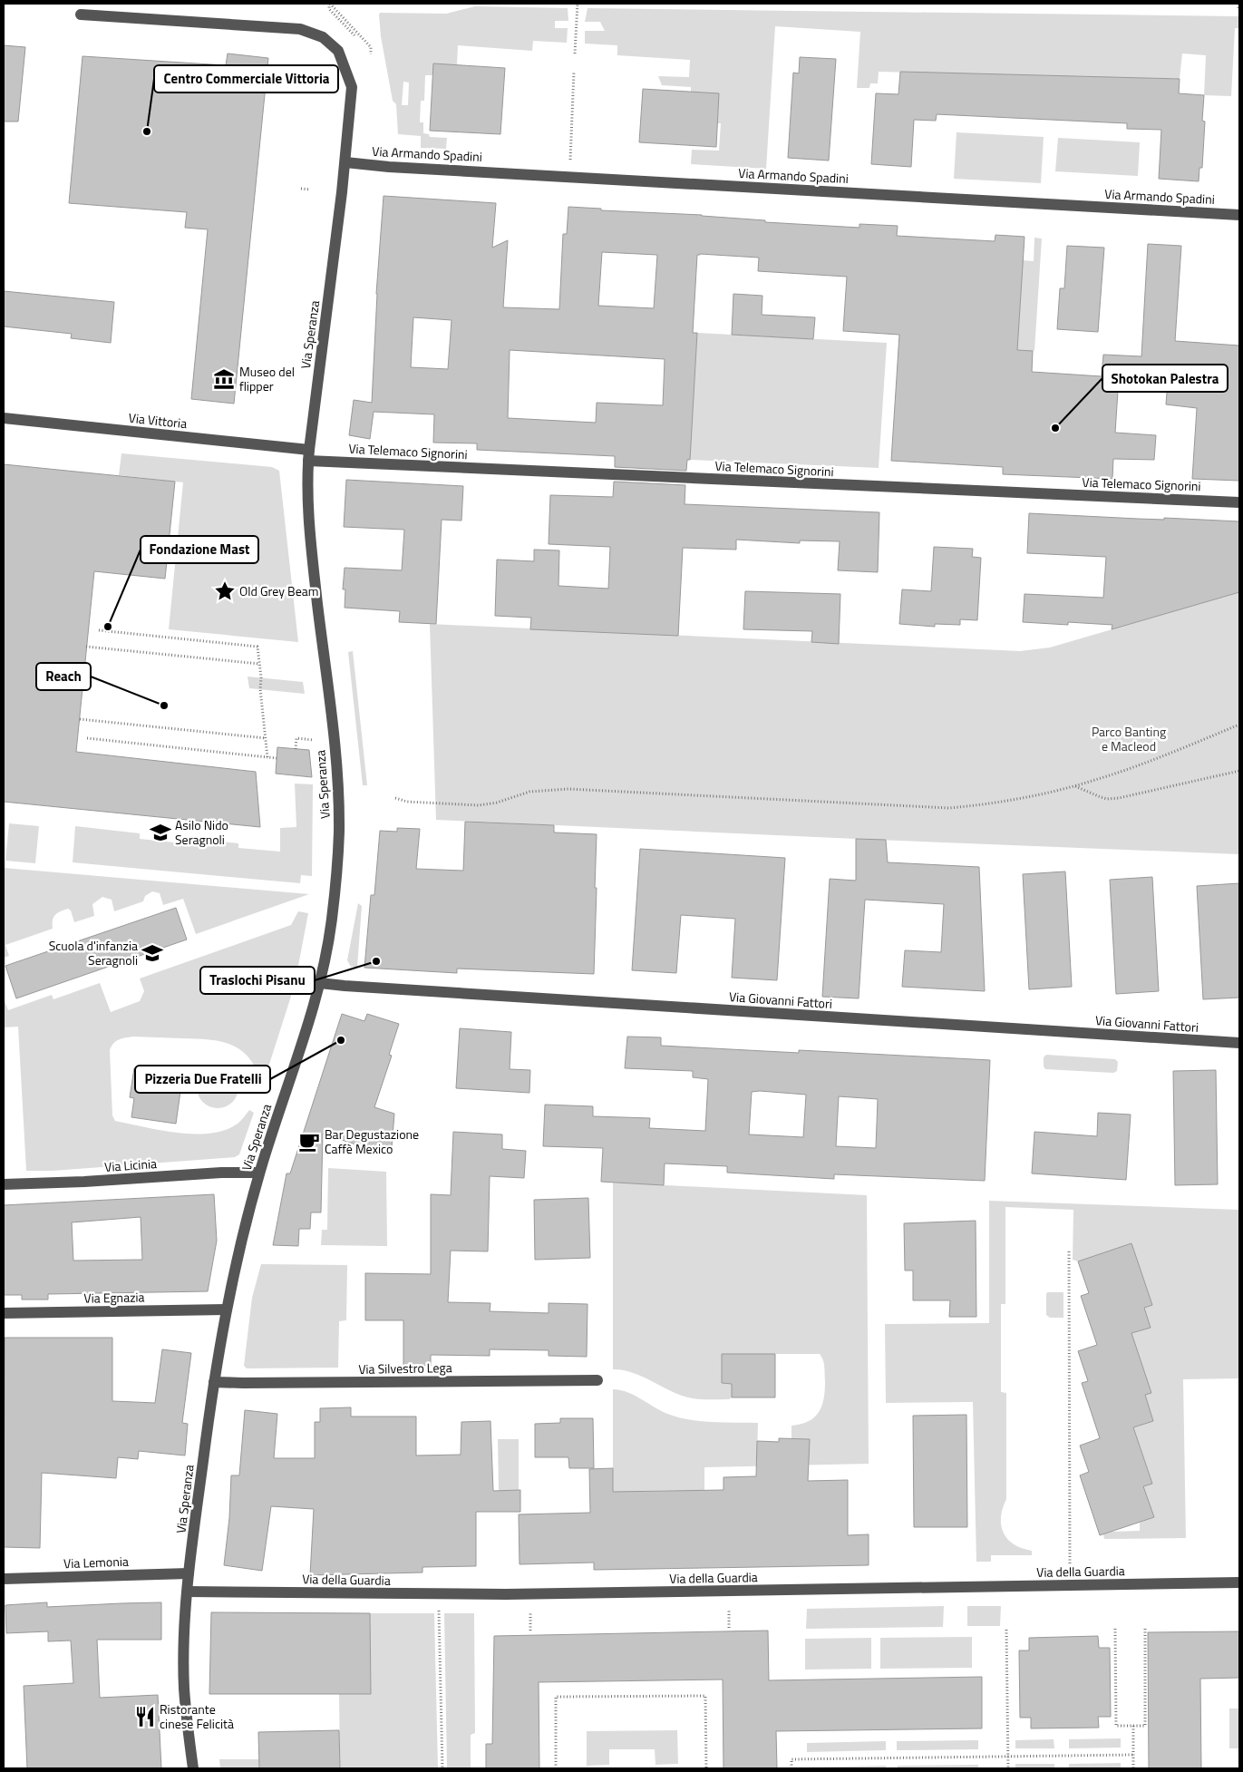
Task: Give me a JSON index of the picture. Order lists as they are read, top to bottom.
{
  "streets": {
    "street": [
      "Via Armando Spadini",
      "Via Speranza",
      "Via Vittoria",
      "Via Telemaco Signorini",
      "Via Giovanni Fattori",
      "Via Licinia",
      "Via Egnazia",
      "Via Silvestro Lega",
      "Via Lemonia",
      "Via della Guardia"
    ]
  },
  "crossings": [
    ["Via Armando Spadini", "Via Speranza"],
    ["Via Speranza", "Via Vittoria"],
    ["Via Speranza", "Via Telemaco Signorini"],
    ["Via Speranza", "Via Giovanni Fattori"],
    ["Via Speranza", "Via Licinia"],
    ["Via Speranza", "Via Egnazia"],
    ["Via Speranza", "Via Silvestro Lega"],
    ["Via Speranza", "Via Lemonia"],
    ["Via Speranza", "Via della Guardia"],
    ["Via Vittoria", "Via Telemaco Signorini"]
  ],
  "parks": ["Parco Banting e Macleod"],
  "places": {
    "other": [
      "Centro Commerciale Vittoria",
      "Shotokan Palestra",
      "Fondazione Mast",
      "Reach",
      "Traslochi Pisanu",
      "Pizzeria Due Fratelli"
    ],
    "museum": ["Museo del flipper"],
    "place": ["Old Grey Beam"],
    "school or university": ["Asilo Nido Seragnoli", "Scuola d'infanzia Seragnoli"],
    "cafe": ["Bar Degustazione Caffè Mexico"],
    "restaurant": ["Ristorante cinese Felicità"]
  }
}
